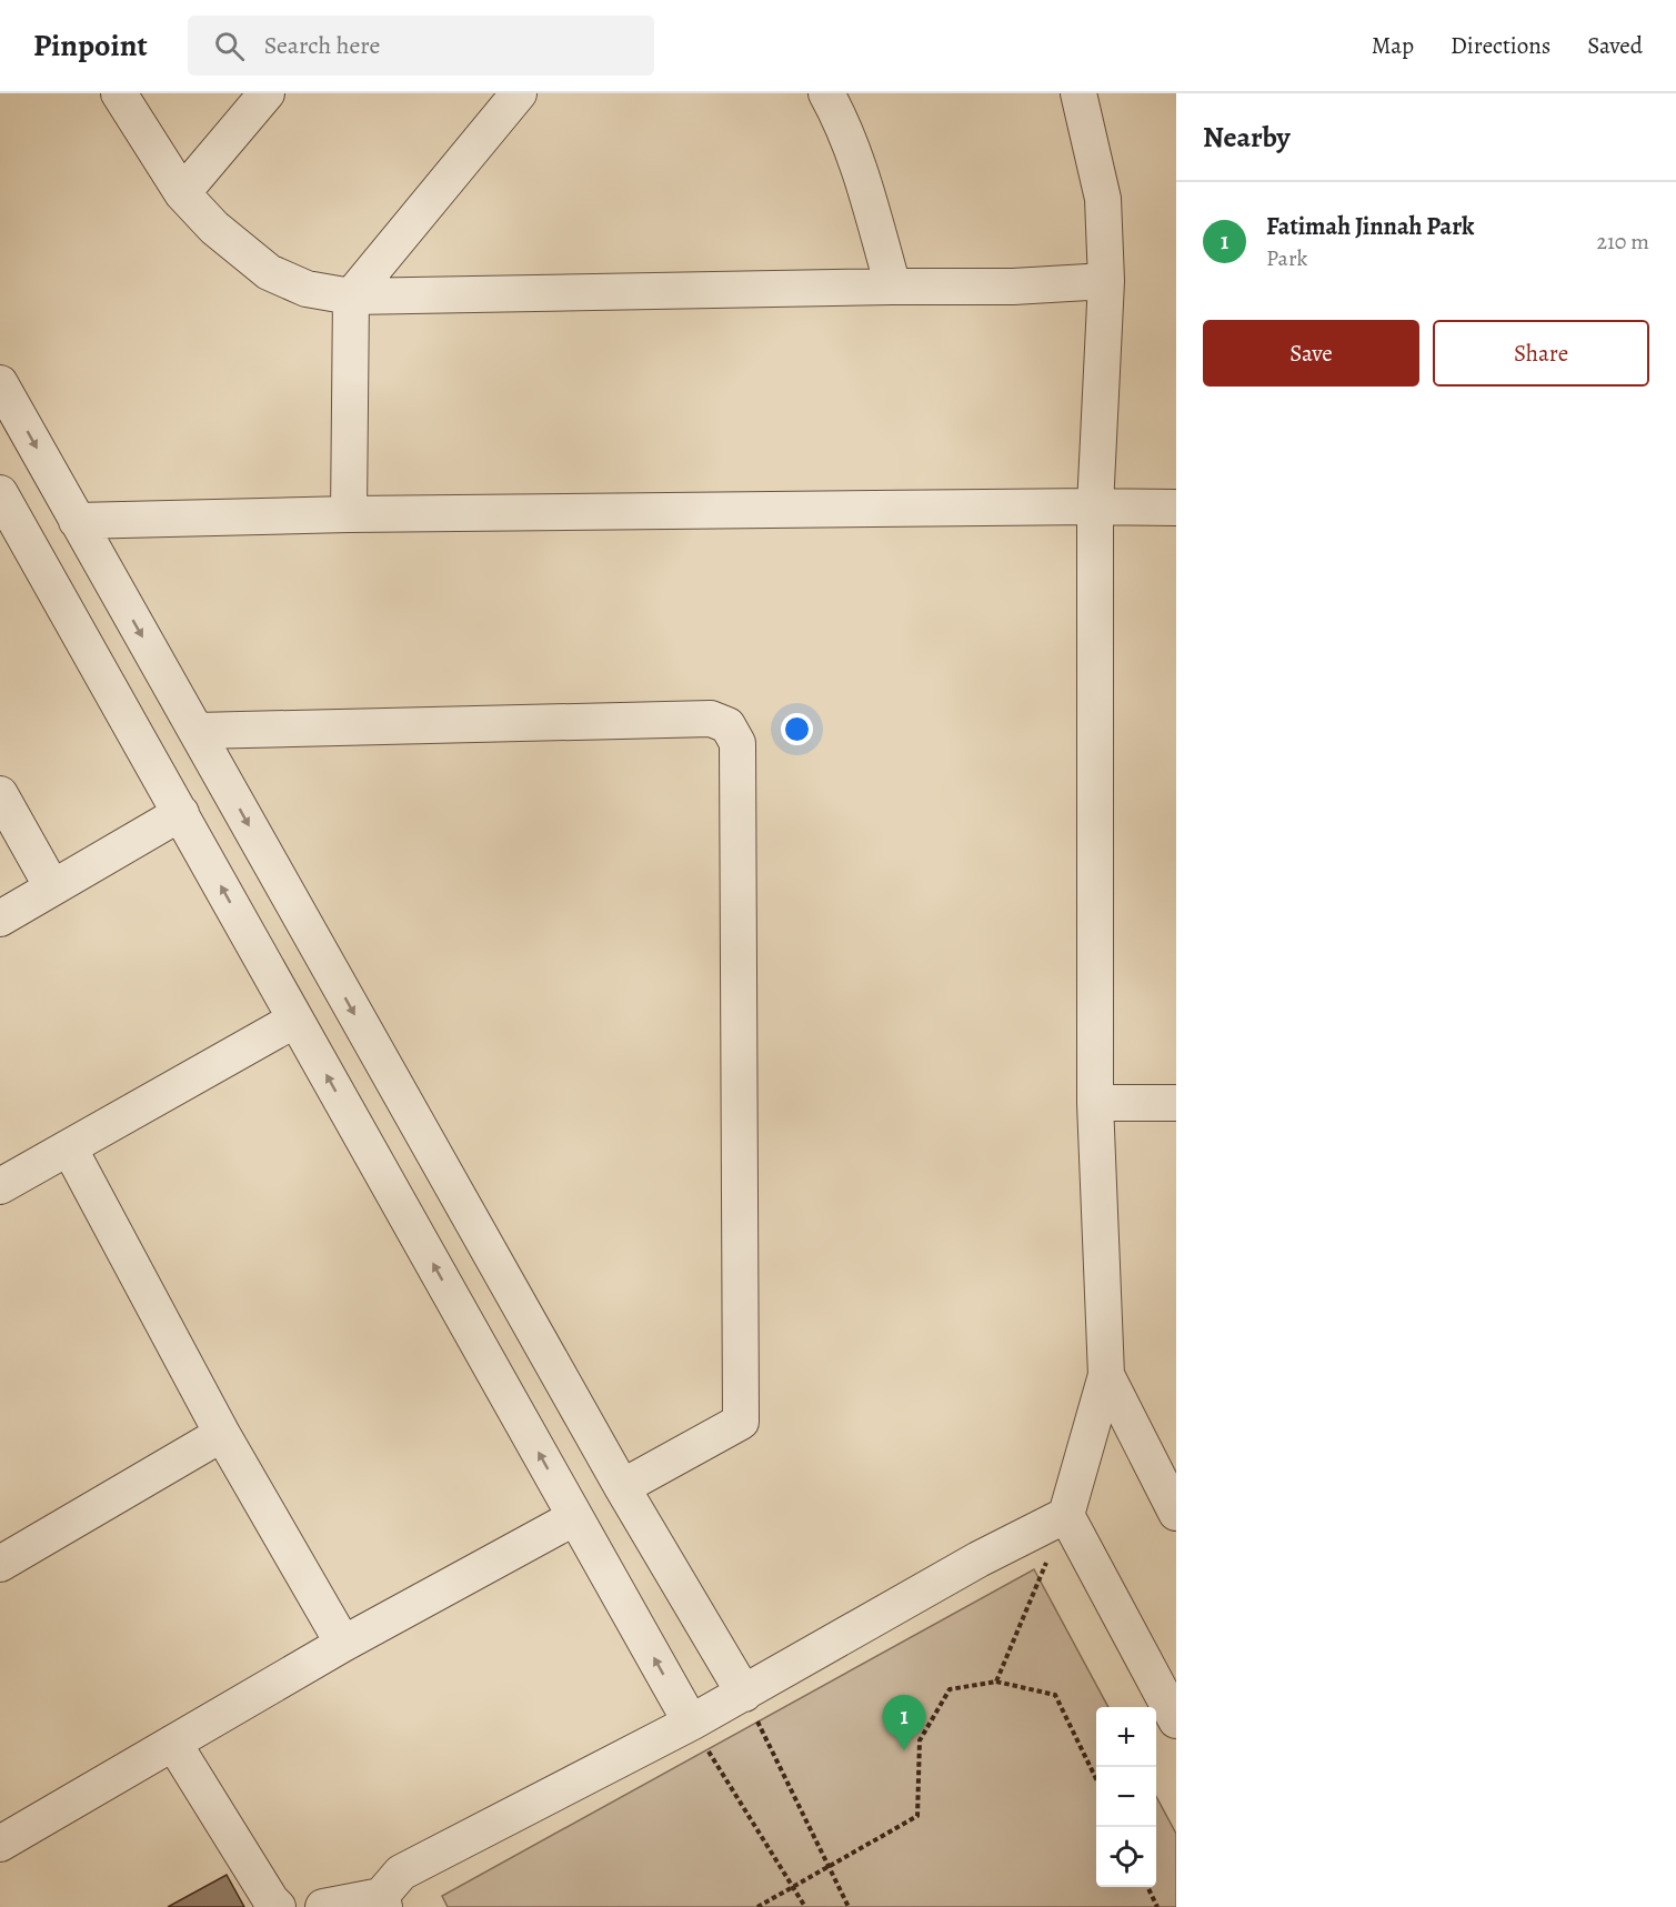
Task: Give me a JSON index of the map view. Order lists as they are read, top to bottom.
{
  "page": {
    "header": "Pinpoint",
    "search": "Search here",
    "nav": ["Map", "Directions", "Saved"],
    "heading": "Nearby",
    "list": [
      {
        "mark": "1",
        "name": "Fatimah Jinnah Park",
        "note": "Park",
        "value": "210 m"
      }
    ],
    "buttons": ["Save", "Share"],
    "pins": "1",
    "map_buttons": ["+", "−"]
  }
}
